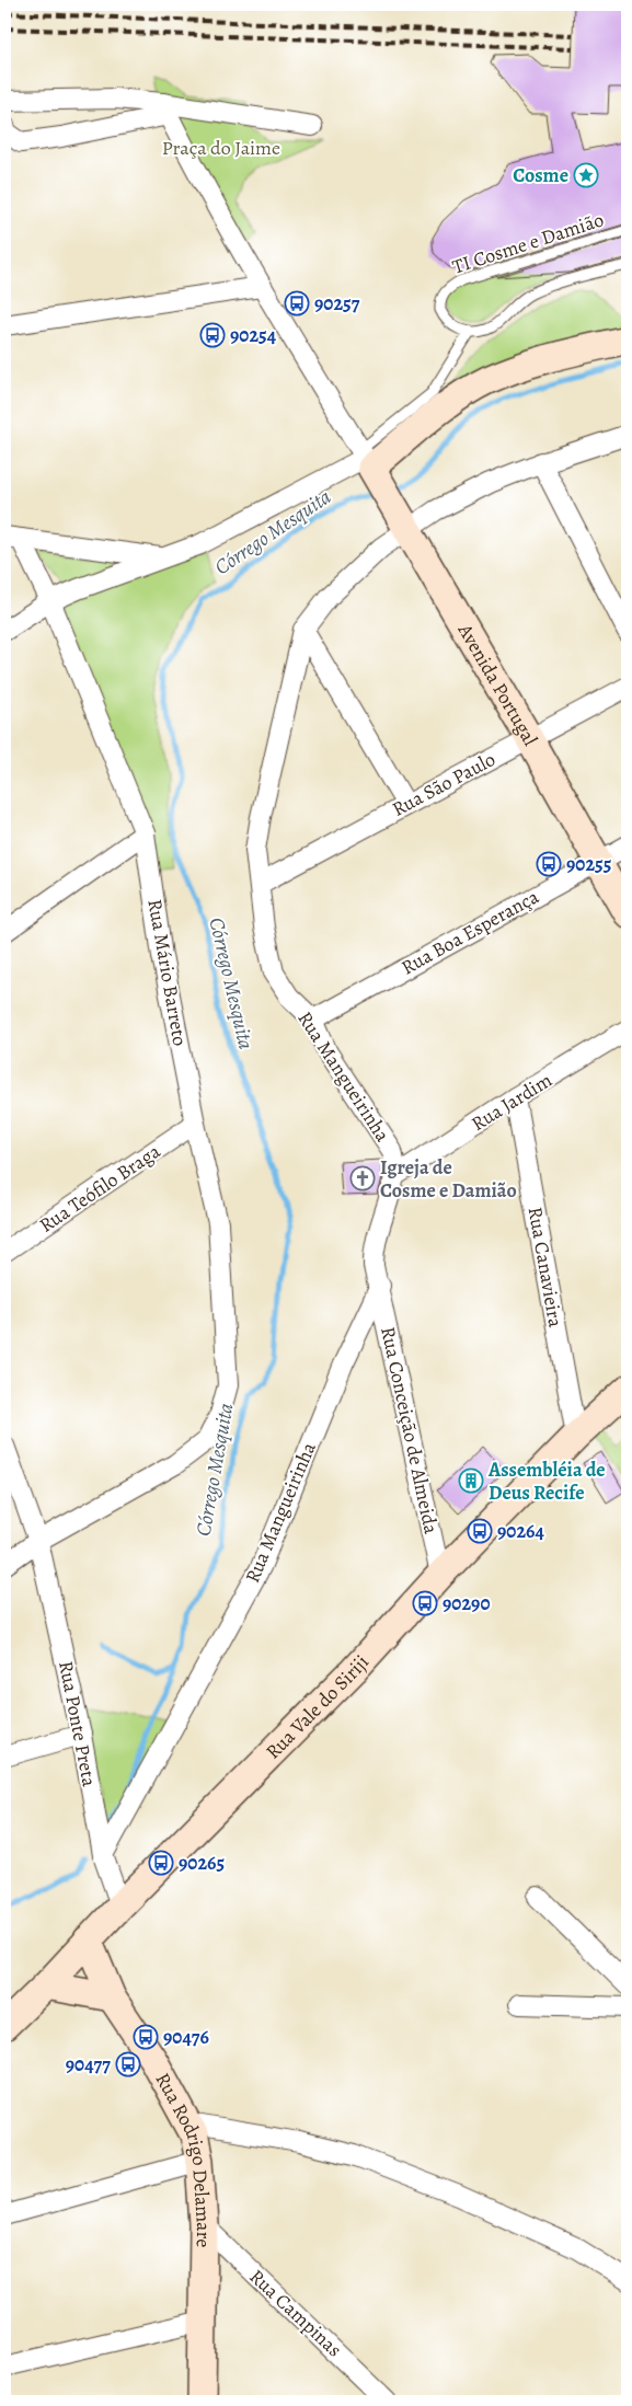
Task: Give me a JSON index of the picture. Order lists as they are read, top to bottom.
{
  "streets": {
    "street": [
      "Avenida Portugal",
      "Rua São Paulo",
      "Rua Boa Esperança",
      "Rua Mário Barreto",
      "Rua Mangueirinha",
      "Rua Jardim",
      "Rua Teófilo Braga",
      "Rua Canavieira",
      "Rua Conceição de Almeida",
      "Rua Vale do Siriji",
      "Rua Ponte Preta",
      "Rua Rodrigo Delamare",
      "Rua Campinas"
    ],
    "lane": ["TI Cosme e Damião"]
  },
  "crossings": [
    ["Avenida Portugal", "Rua São Paulo"],
    ["Avenida Portugal", "Rua Boa Esperança"],
    ["Avenida Portugal", "Rua Mangueirinha"],
    ["Rua São Paulo", "Rua Mangueirinha"],
    ["Rua Boa Esperança", "Rua Mangueirinha"],
    ["Rua Mário Barreto", "Rua Teófilo Braga"],
    ["Rua Mário Barreto", "Rua Ponte Preta"],
    ["Rua Mangueirinha", "Rua Jardim"],
    ["Rua Mangueirinha", "Rua Conceição de Almeida"],
    ["Rua Mangueirinha", "Rua Ponte Preta"],
    ["Rua Jardim", "Rua Canavieira"],
    ["Rua Canavieira", "Rua Vale do Siriji"],
    ["Rua Conceição de Almeida", "Rua Vale do Siriji"],
    ["Rua Vale do Siriji", "Rua Ponte Preta"],
    ["Rua Vale do Siriji", "Rua Rodrigo Delamare"],
    ["Rua Rodrigo Delamare", "Rua Campinas"]
  ],
  "water": ["Córrego Mesquita"],
  "parks": ["Praça do Jaime"],
  "places": {
    "place": ["Cosme"],
    "bus stop": [
      "90257",
      "90254",
      "90255",
      "90264",
      "90290",
      "90265",
      "90476",
      "90477"
    ],
    "church": ["Igreja de Cosme e Damião"],
    "building": ["Assembléia de Deus Recife"]
  }
}
